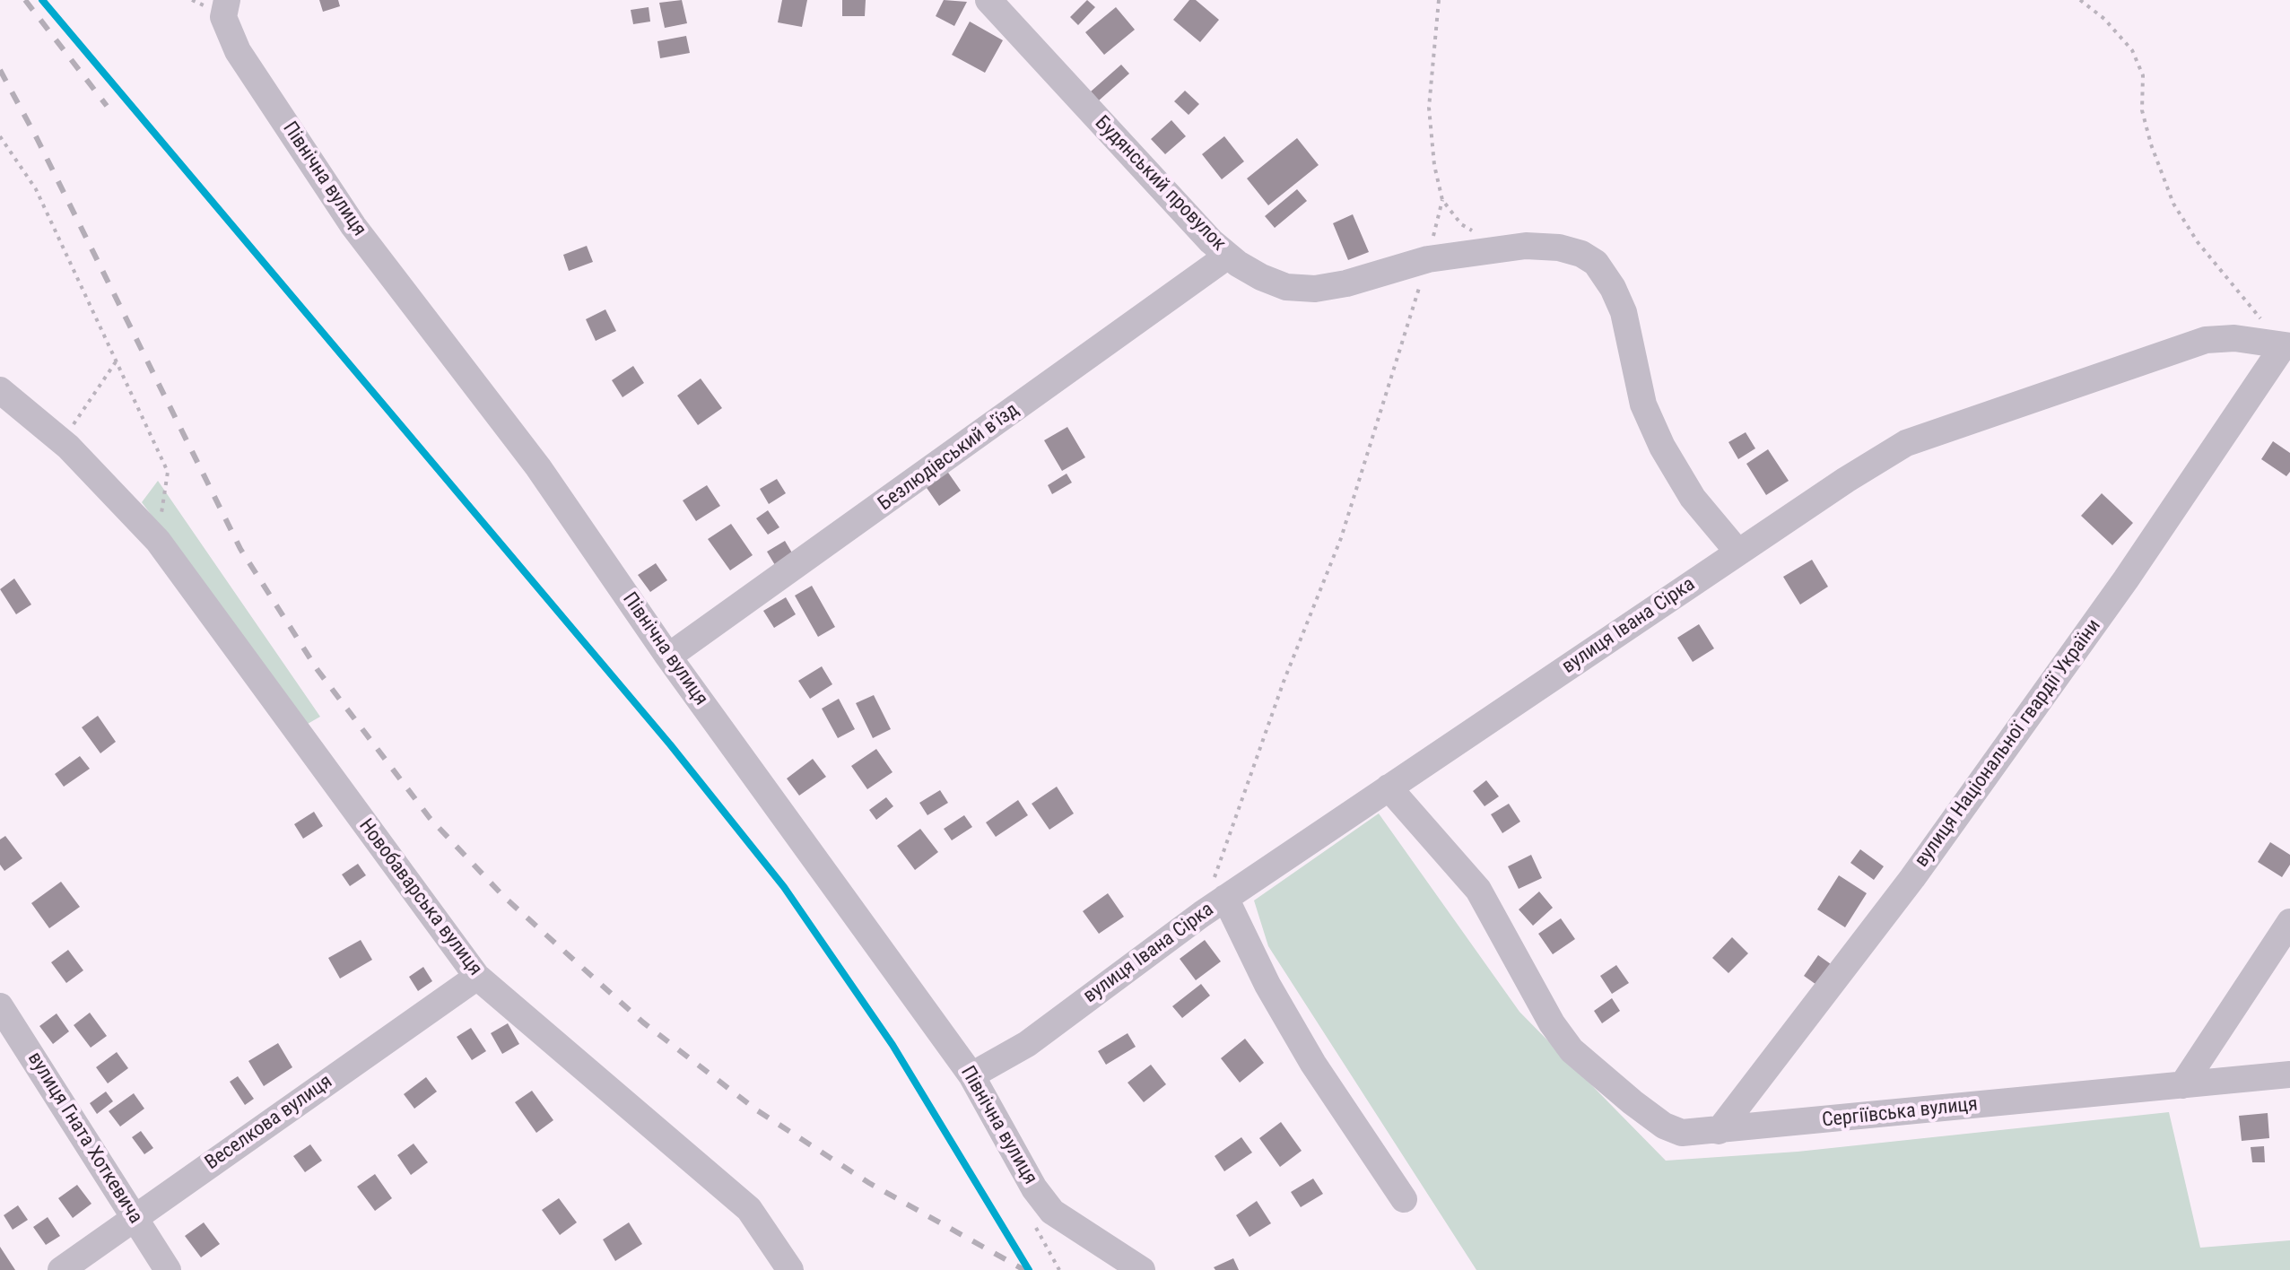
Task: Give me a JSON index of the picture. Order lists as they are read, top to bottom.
{
  "streets": {
    "street": [
      "Північна вулиця",
      "Будянський провулок",
      "Безлюдівський в'їзд",
      "вулиця Івана Сірка",
      "вулиця Національної гвардії України",
      "Новобаварська вулиця",
      "Сергіївська вулиця",
      "Веселкова вулиця",
      "вулиця Гната Хоткевича"
    ]
  },
  "crossings": [
    ["Північна вулиця", "Безлюдівський в'їзд"],
    ["Північна вулиця", "вулиця Івана Сірка"],
    ["Будянський провулок", "Безлюдівський в'їзд"],
    ["Будянський провулок", "вулиця Івана Сірка"],
    ["вулиця Івана Сірка", "вулиця Національної гвардії України"],
    ["вулиця Івана Сірка", "Сергіївська вулиця"],
    ["вулиця Національної гвардії України", "Сергіївська вулиця"],
    ["Новобаварська вулиця", "Веселкова вулиця"],
    ["Веселкова вулиця", "вулиця Гната Хоткевича"]
  ]
}
